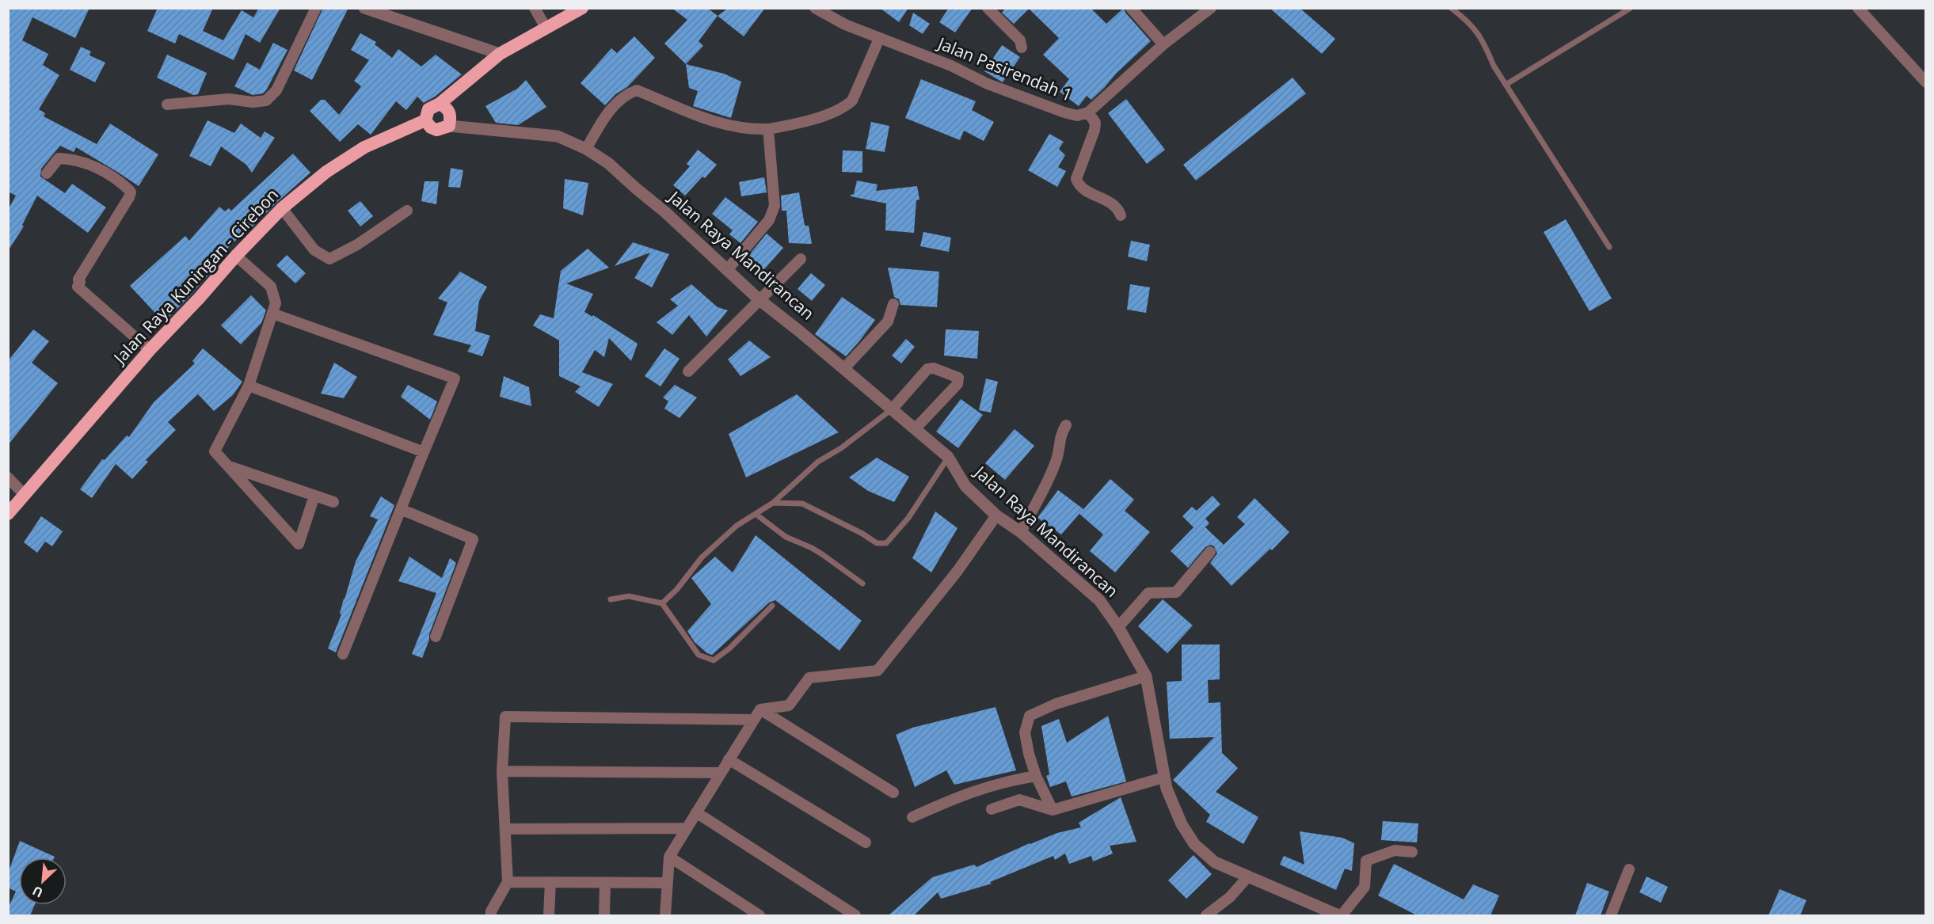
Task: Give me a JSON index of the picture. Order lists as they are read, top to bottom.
{
  "streets": {
    "highway": ["Jalan Raya Mandirancan", "Jalan Raya Kuningan - Cirebon"],
    "street": ["Jalan Pasirendah 1"]
  },
  "crossings": [
    ["Jalan Raya Mandirancan", "Jalan Raya Kuningan - Cirebon"]
  ],
  "north": "bottom left"
}
